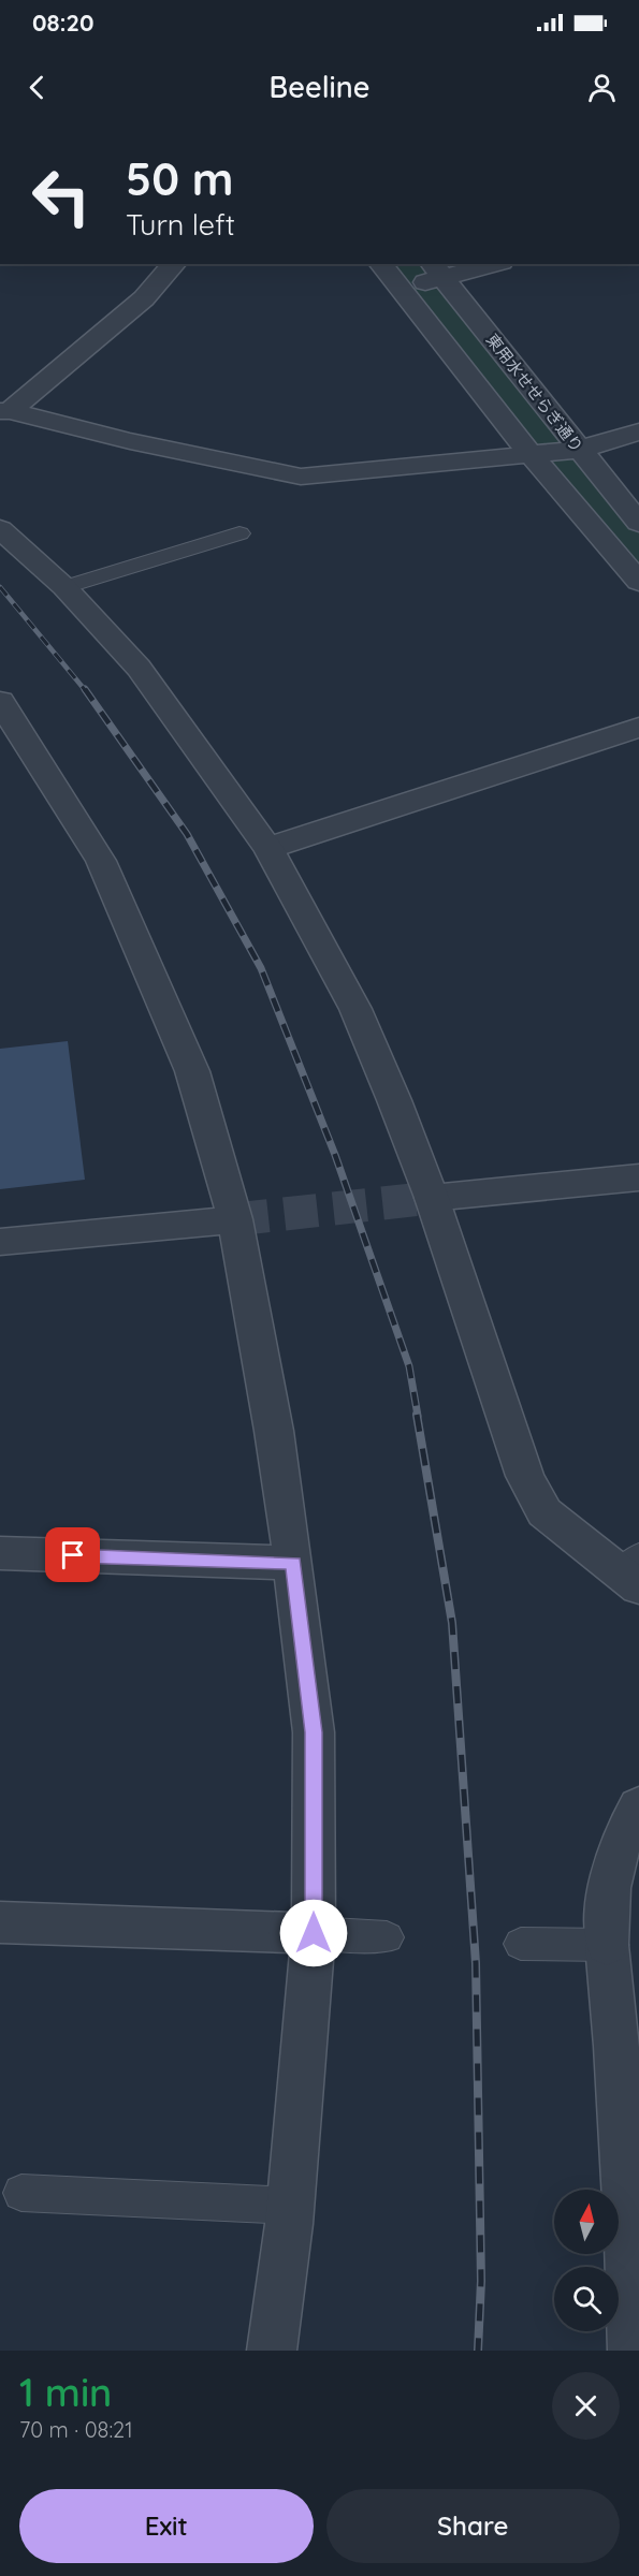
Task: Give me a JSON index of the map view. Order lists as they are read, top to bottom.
{
  "streets": {
    "street": ["東用水せせらぎ通り"]
  },
  "north": "top",
  "page": {
    "status": "08:20",
    "header": "Beeline",
    "turn": ["50 m", "Turn left"],
    "heading": ["1 min", "70 m · 08:21"],
    "buttons": ["Exit", "Share"]
  }
}
